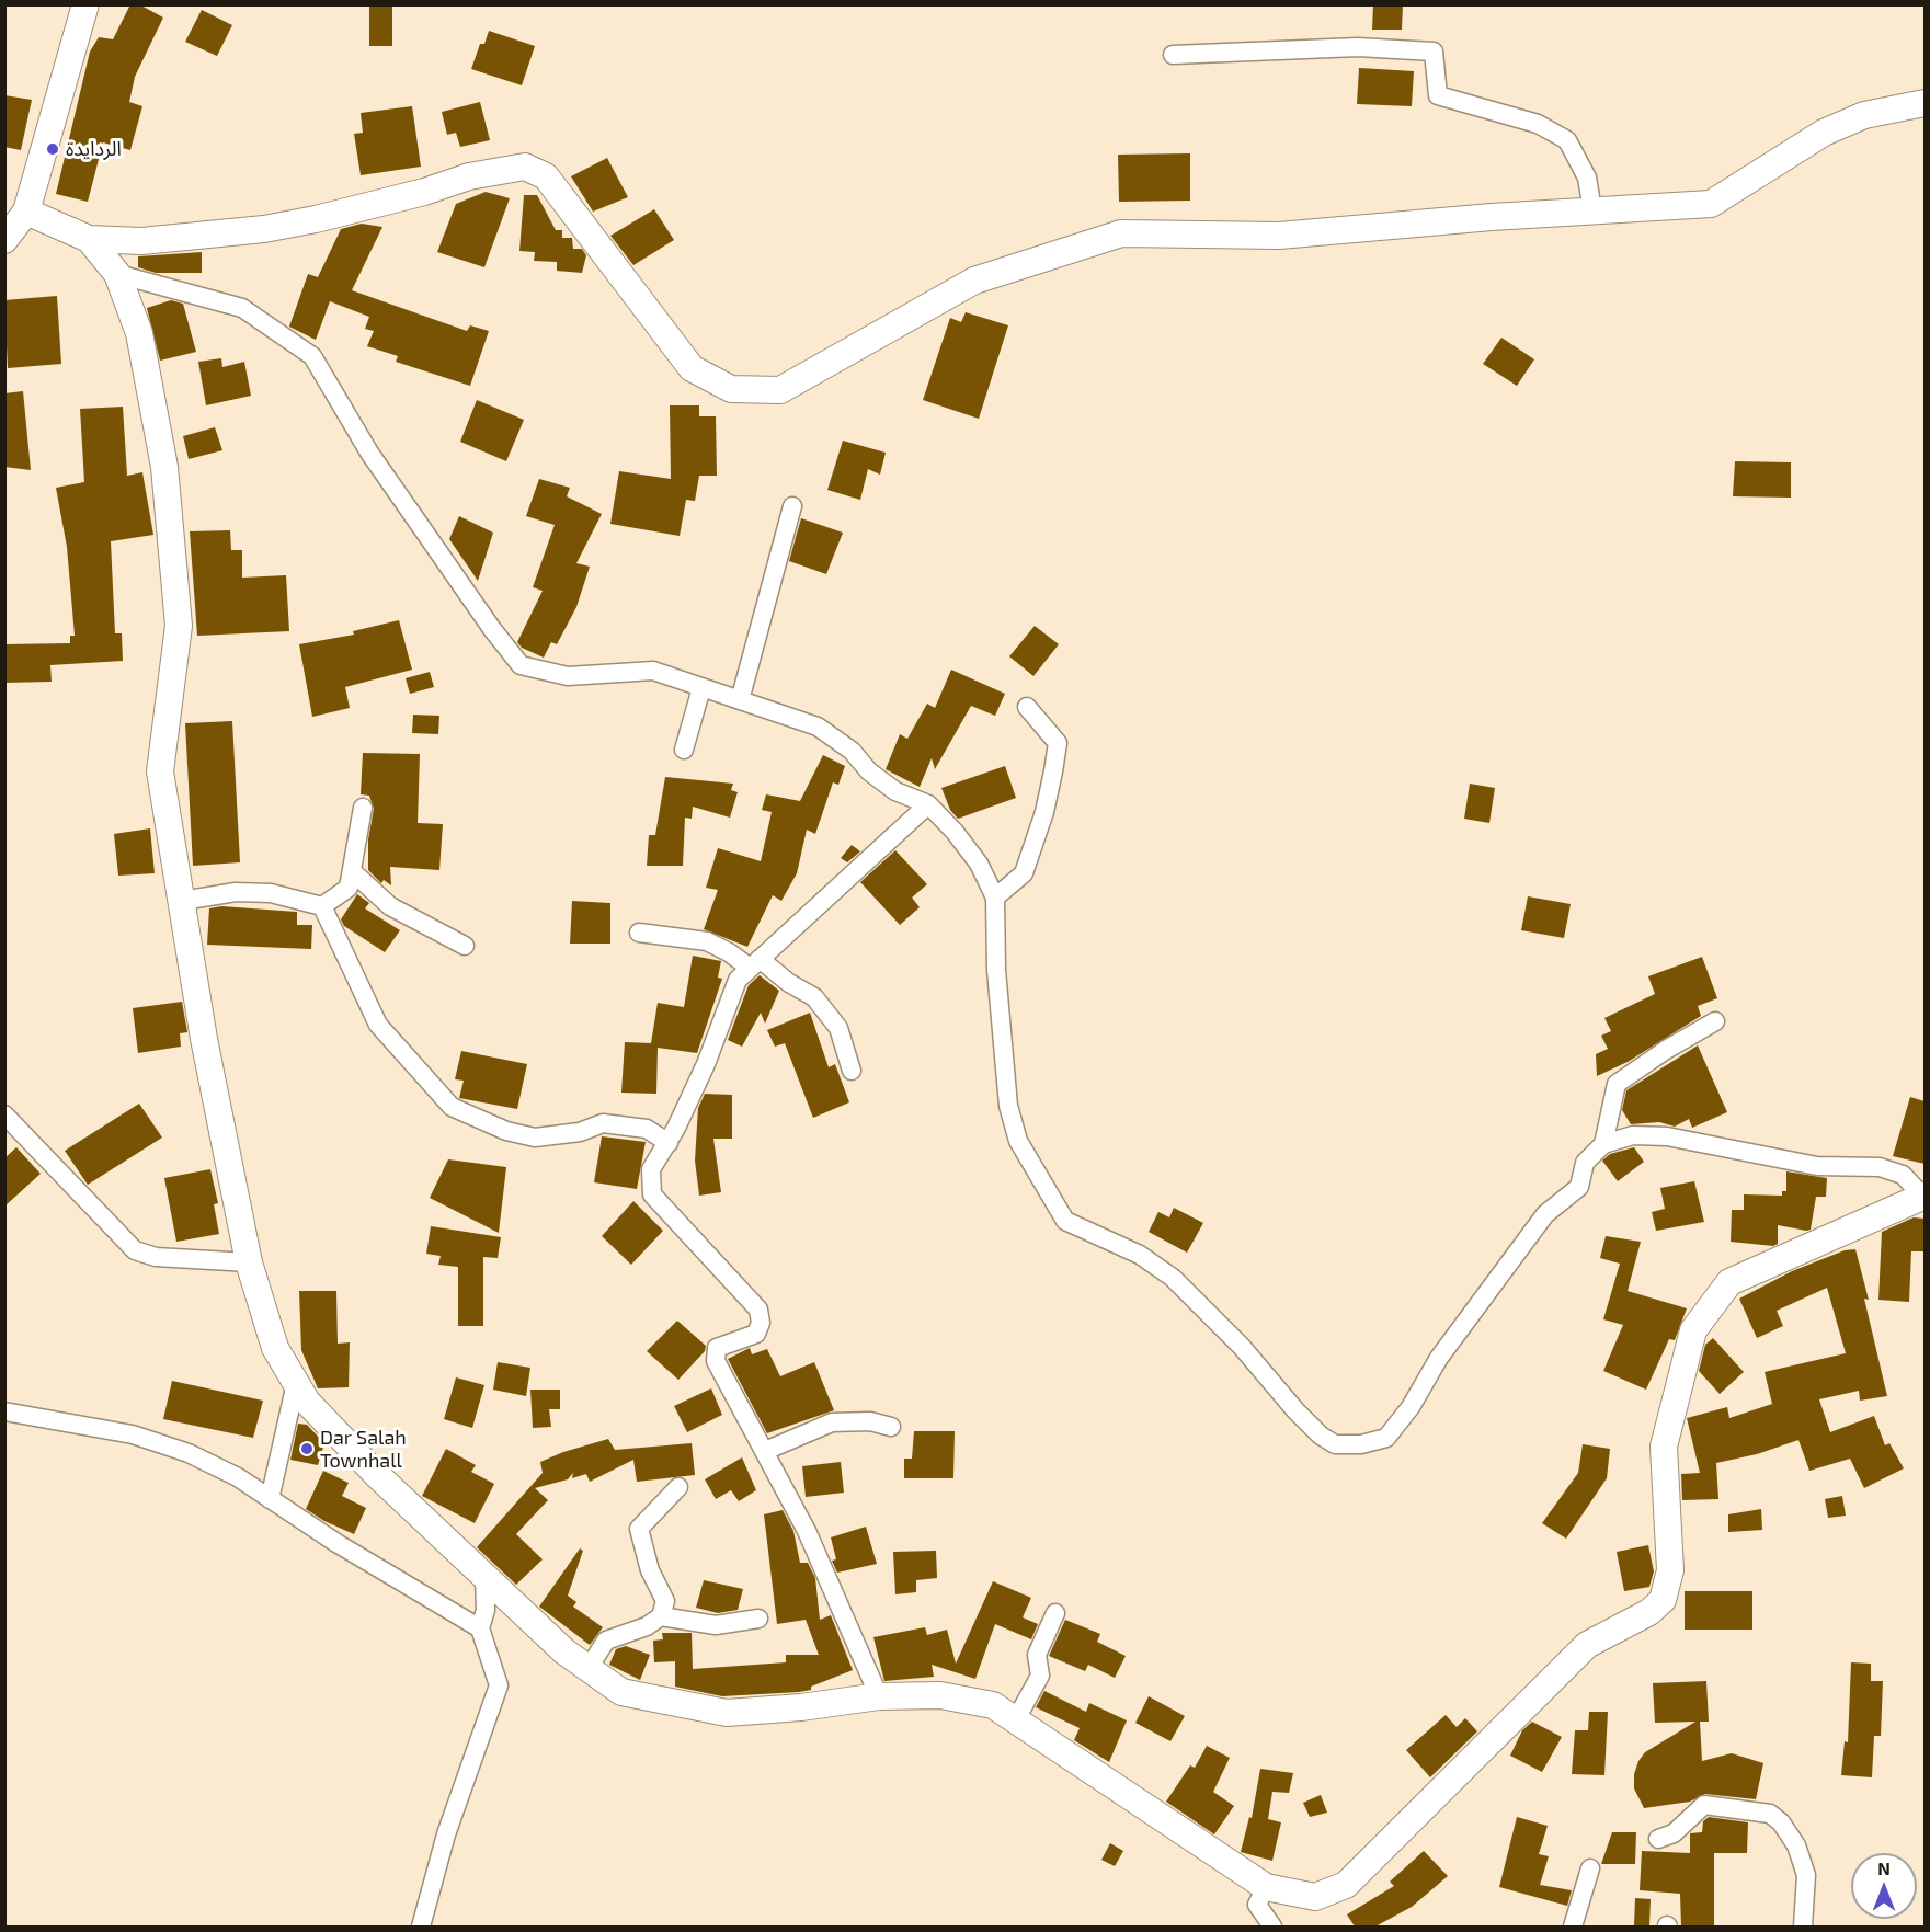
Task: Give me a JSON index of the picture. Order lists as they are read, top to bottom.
{
  "places": ["الردايدة", "Dar Salah Townhall"],
  "north": "top"
}
